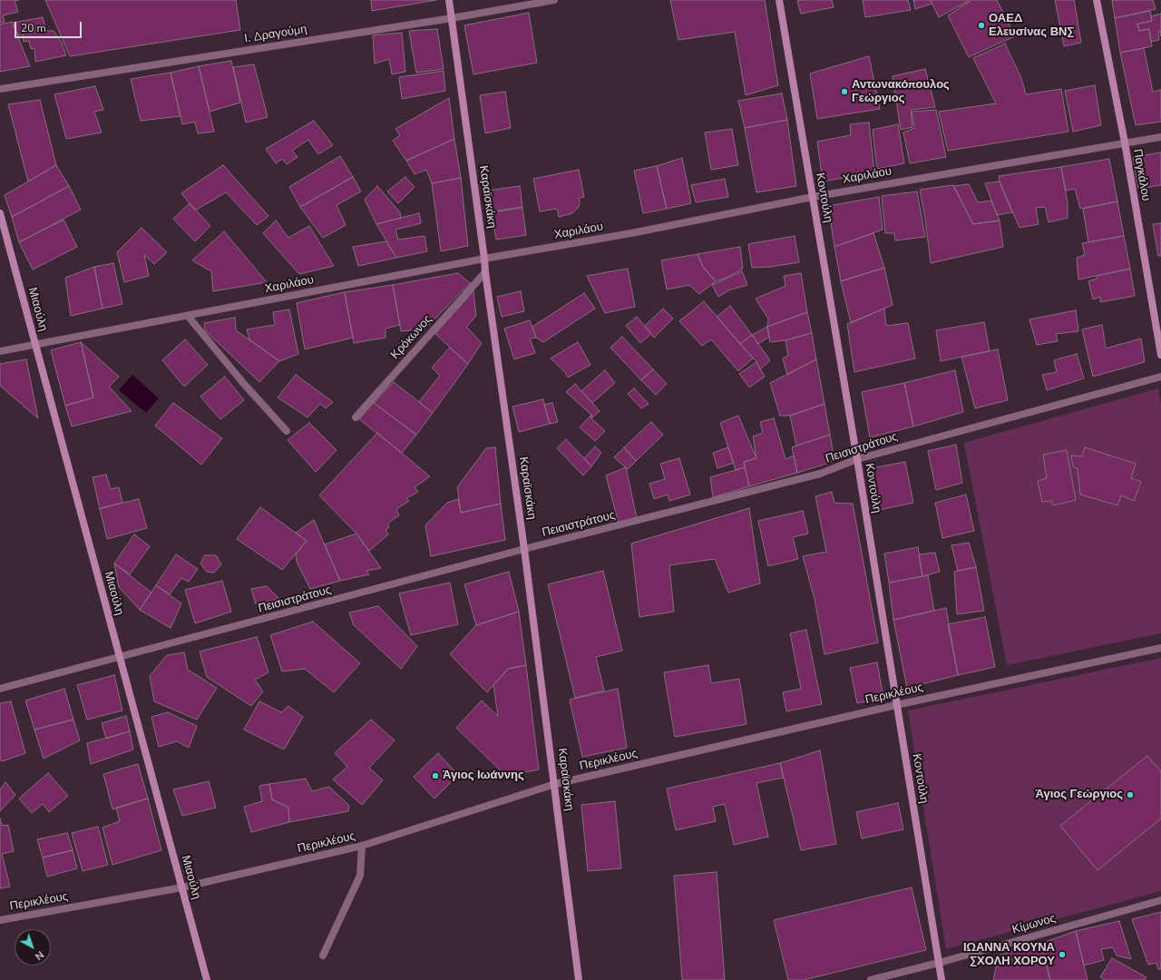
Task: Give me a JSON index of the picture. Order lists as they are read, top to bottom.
{
  "streets": {
    "street": [
      "Ι. Δραγούμη",
      "Παγκάλου",
      "Χαριλάου",
      "Καραϊσκάκη",
      "Κοντούλη",
      "Μιαούλη",
      "Κρόκωνος",
      "Πεισιστράτους",
      "Περικλέους",
      "Κίμωνος"
    ]
  },
  "crossings": [
    ["Ι. Δραγούμη", "Καραϊσκάκη"],
    ["Παγκάλου", "Χαριλάου"],
    ["Χαριλάου", "Καραϊσκάκη"],
    ["Χαριλάου", "Κοντούλη"],
    ["Χαριλάου", "Μιαούλη"],
    ["Καραϊσκάκη", "Κρόκωνος"],
    ["Καραϊσκάκη", "Πεισιστράτους"],
    ["Καραϊσκάκη", "Περικλέους"],
    ["Κοντούλη", "Πεισιστράτους"],
    ["Κοντούλη", "Περικλέους"],
    ["Κοντούλη", "Κίμωνος"],
    ["Μιαούλη", "Πεισιστράτους"],
    ["Μιαούλη", "Περικλέους"]
  ],
  "places": [
    "ΟΑΕΔ Ελευσίνας ΒΝΣ",
    "Αντωνακόπουλος Γεώργιος",
    "Άγιος Ιωάννης",
    "Άγιος Γεώργιος",
    "ΙΩΑΝΝΑ ΚΟΥΝΑ ΣΧΟΛΗ ΧΟΡΟΥ"
  ],
  "scale_bar": "20 m",
  "north": "bottom right"
}
